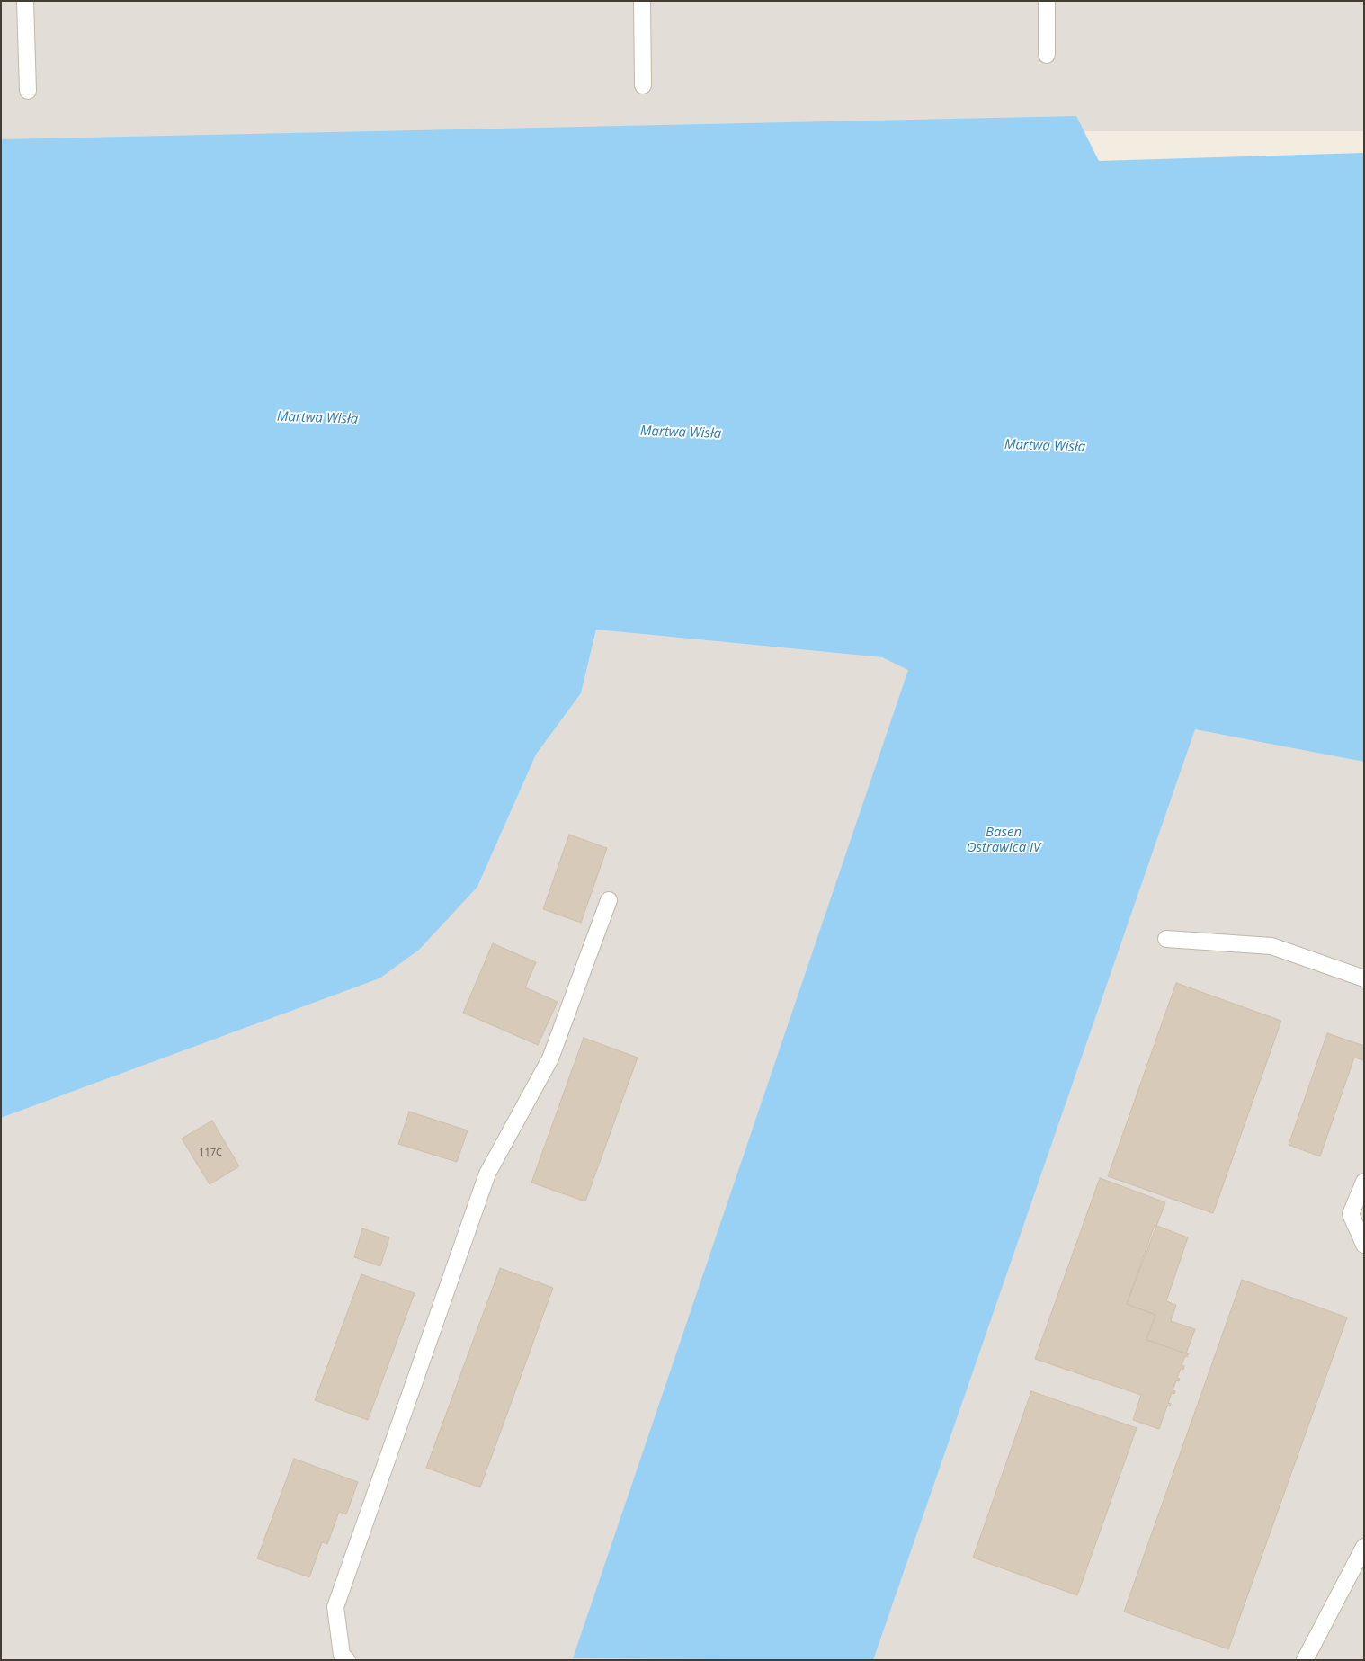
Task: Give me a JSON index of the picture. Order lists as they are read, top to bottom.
{
  "water": ["Martwa Wisła", "Basen Ostrawica IV"],
  "house_numbers": ["117C"]
}
